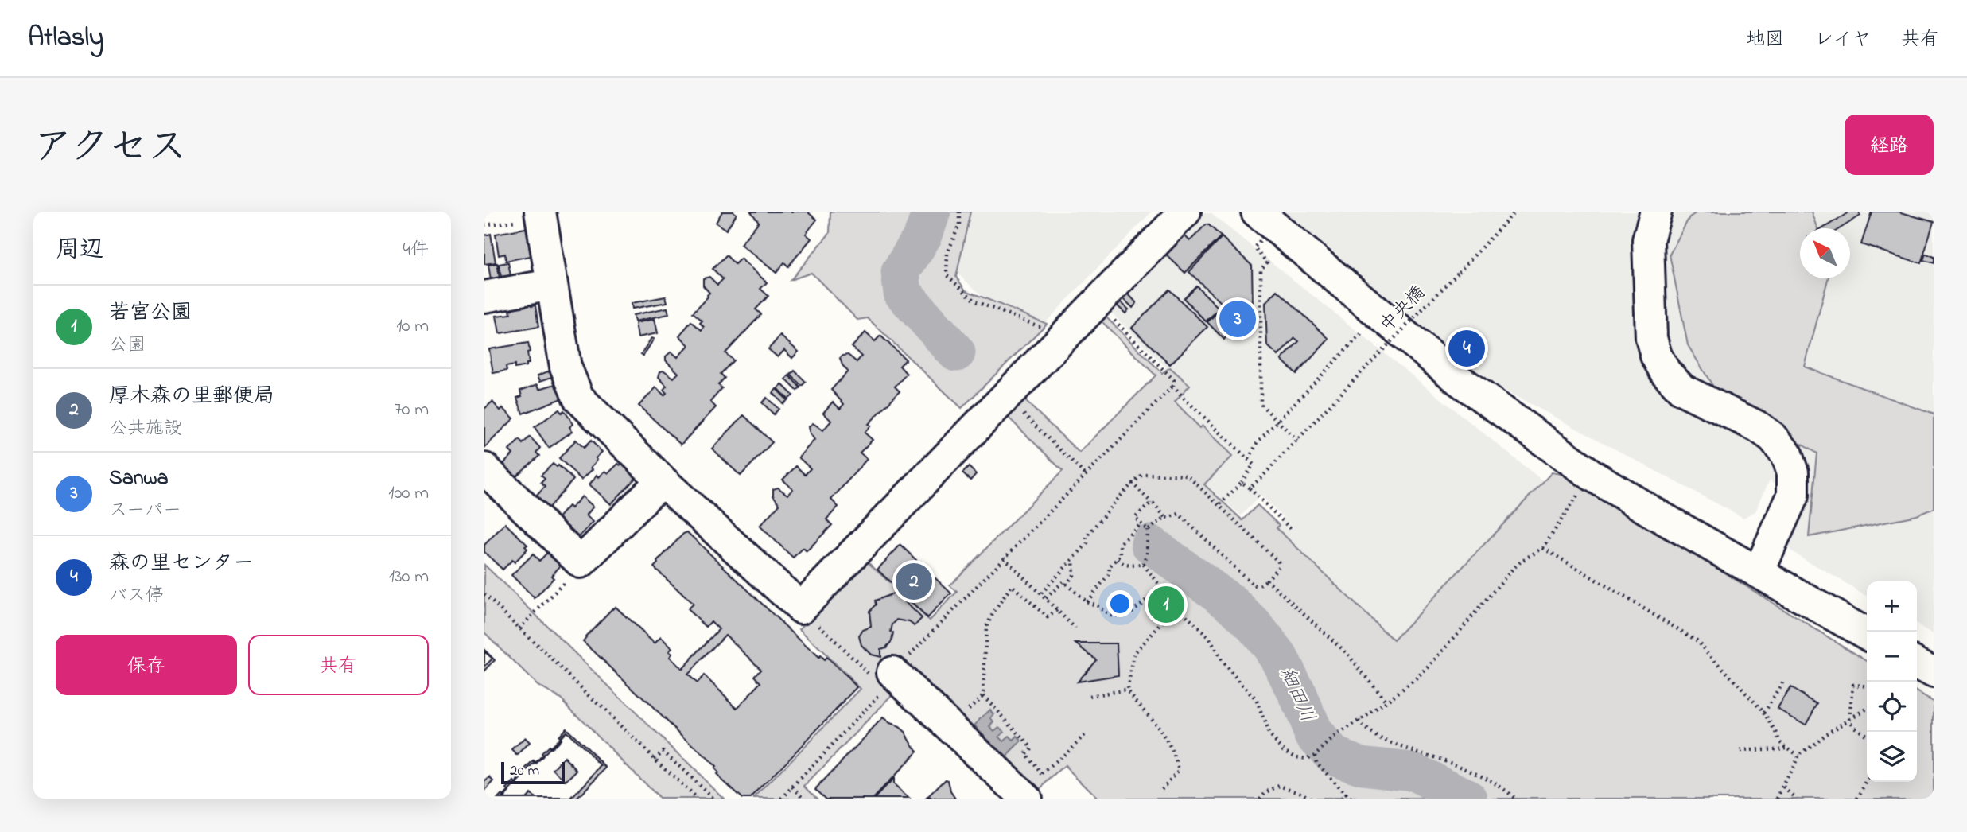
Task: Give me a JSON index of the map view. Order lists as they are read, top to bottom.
{
  "streets": {
    "path": ["中央橋"]
  },
  "water": ["細田川"],
  "scale_bar": "20 m",
  "north": "top left",
  "page": {
    "header": "Atlasly",
    "nav": ["地図", "レイヤ", "共有"],
    "title": "アクセス",
    "buttons": [
      "経路",
      ["保存", "共有"]
    ],
    "heading": ["周辺", "4件"],
    "list": [
      {
        "mark": "1",
        "name": "若宮公園",
        "note": "公園",
        "value": "10 m"
      },
      {
        "mark": "2",
        "name": "厚木森の里郵便局",
        "note": "公共施設",
        "value": "70 m"
      },
      {
        "mark": "3",
        "name": "Sanwa",
        "note": "スーパー",
        "value": "100 m"
      },
      {
        "mark": "4",
        "name": "森の里センター",
        "note": "バス停",
        "value": "130 m"
      }
    ],
    "pins": [
      "3",
      "4",
      "2",
      "1"
    ],
    "map_buttons": ["+", "−"],
    "scale": "20 m"
  }
}
